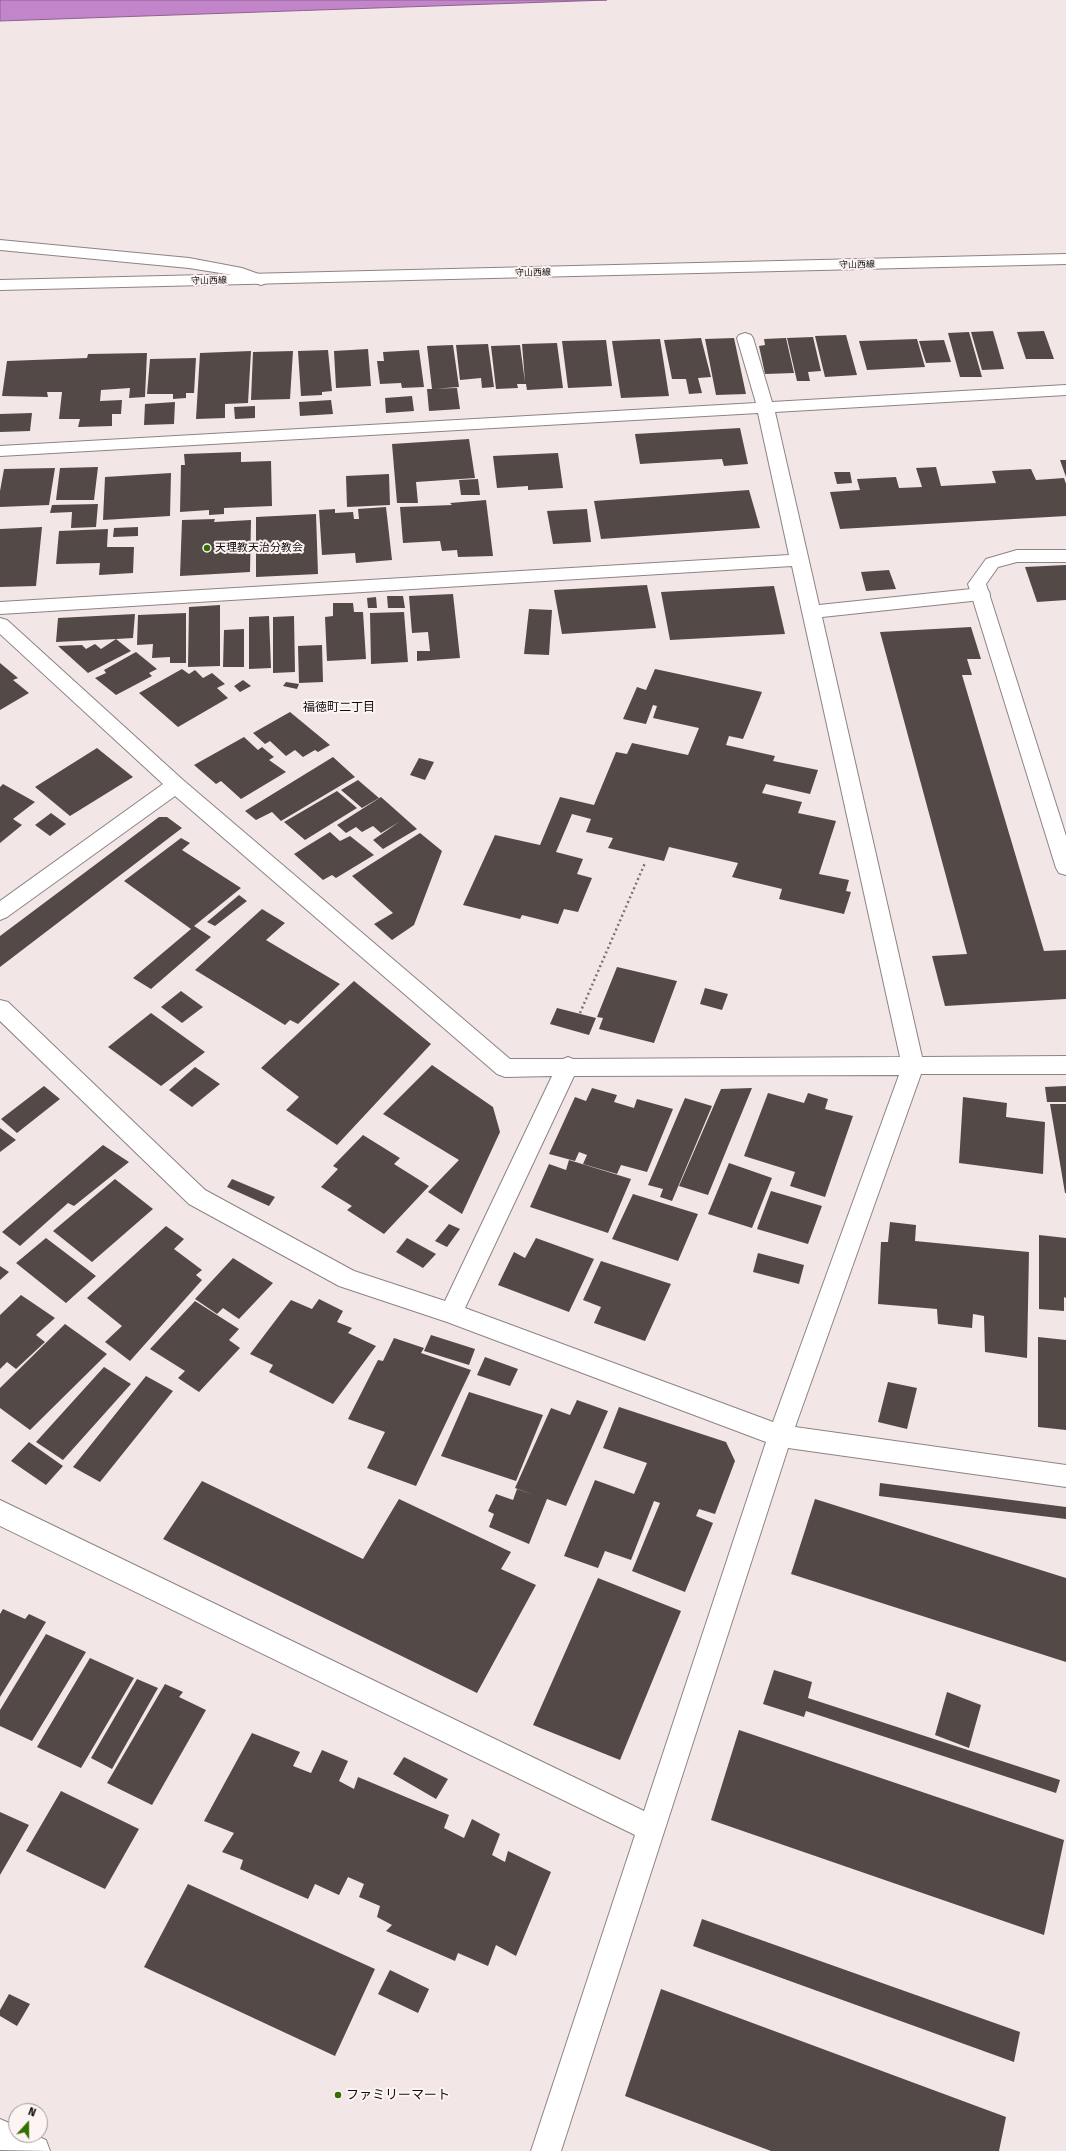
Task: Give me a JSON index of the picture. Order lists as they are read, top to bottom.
{
  "streets": {
    "street": ["守山西線"]
  },
  "districts": ["福徳町二丁目"],
  "places": ["天理教天治分教会", "ファミリーマート"],
  "north": "top"
}
